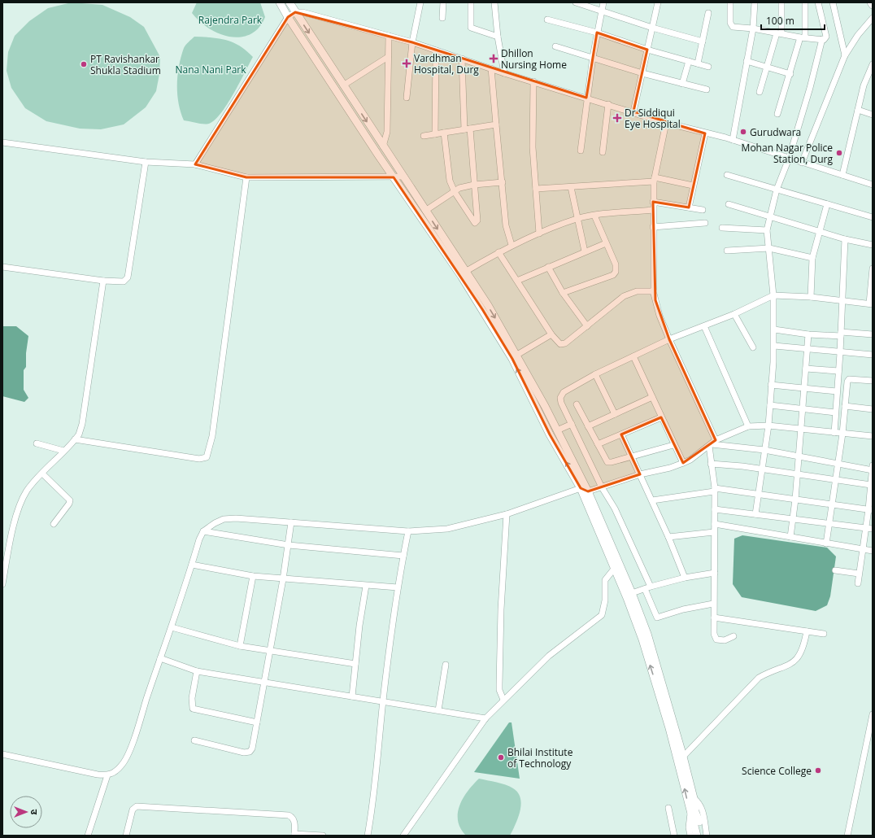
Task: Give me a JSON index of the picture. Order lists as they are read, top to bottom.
{
  "parks": ["Rajendra Park", "Nana Nani Park"],
  "places": {
    "health": ["Dhillon Nursing Home", "Vardhman Hospital, Durg", "Dr Siddiqui Eye Hospital"],
    "other": [
      "PT Ravishankar Shukla Stadium",
      "Gurudwara",
      "Mohan Nagar Police Station, Durg",
      "Bhilai Institute of Technology",
      "Science College"
    ]
  },
  "scale_bar": "100 m",
  "north": "right"
}
